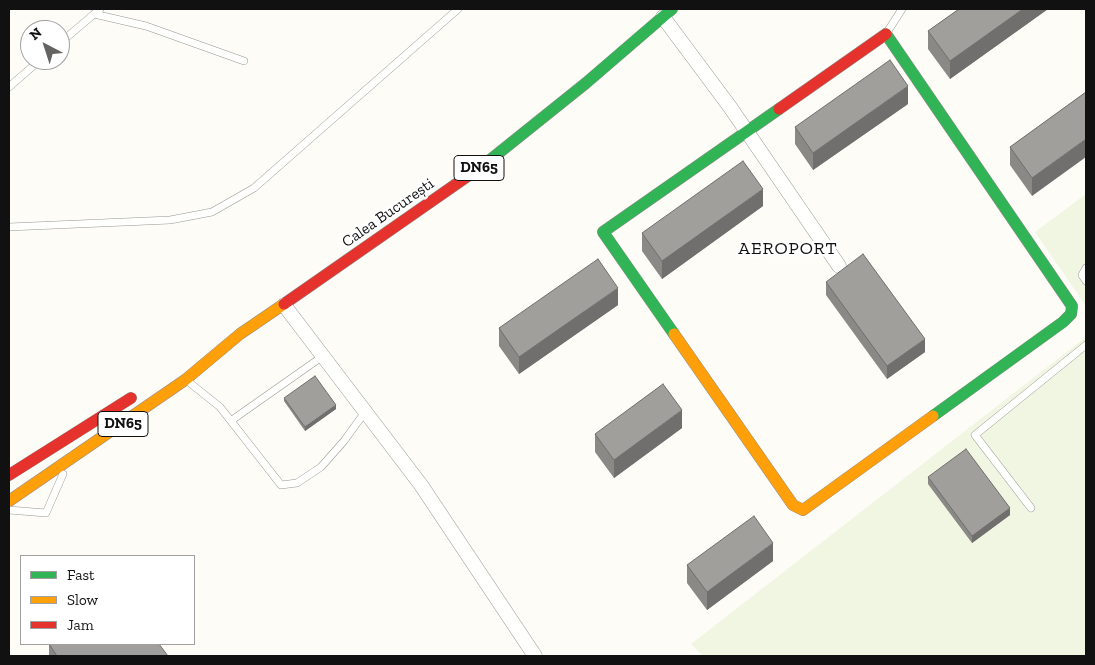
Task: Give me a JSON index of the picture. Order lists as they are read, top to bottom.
{
  "streets": {
    "main road": ["DN65", "Calea București"]
  },
  "districts": ["AEROPORT"],
  "legend": ["Fast", "Slow", "Jam"],
  "north": "top left"
}
